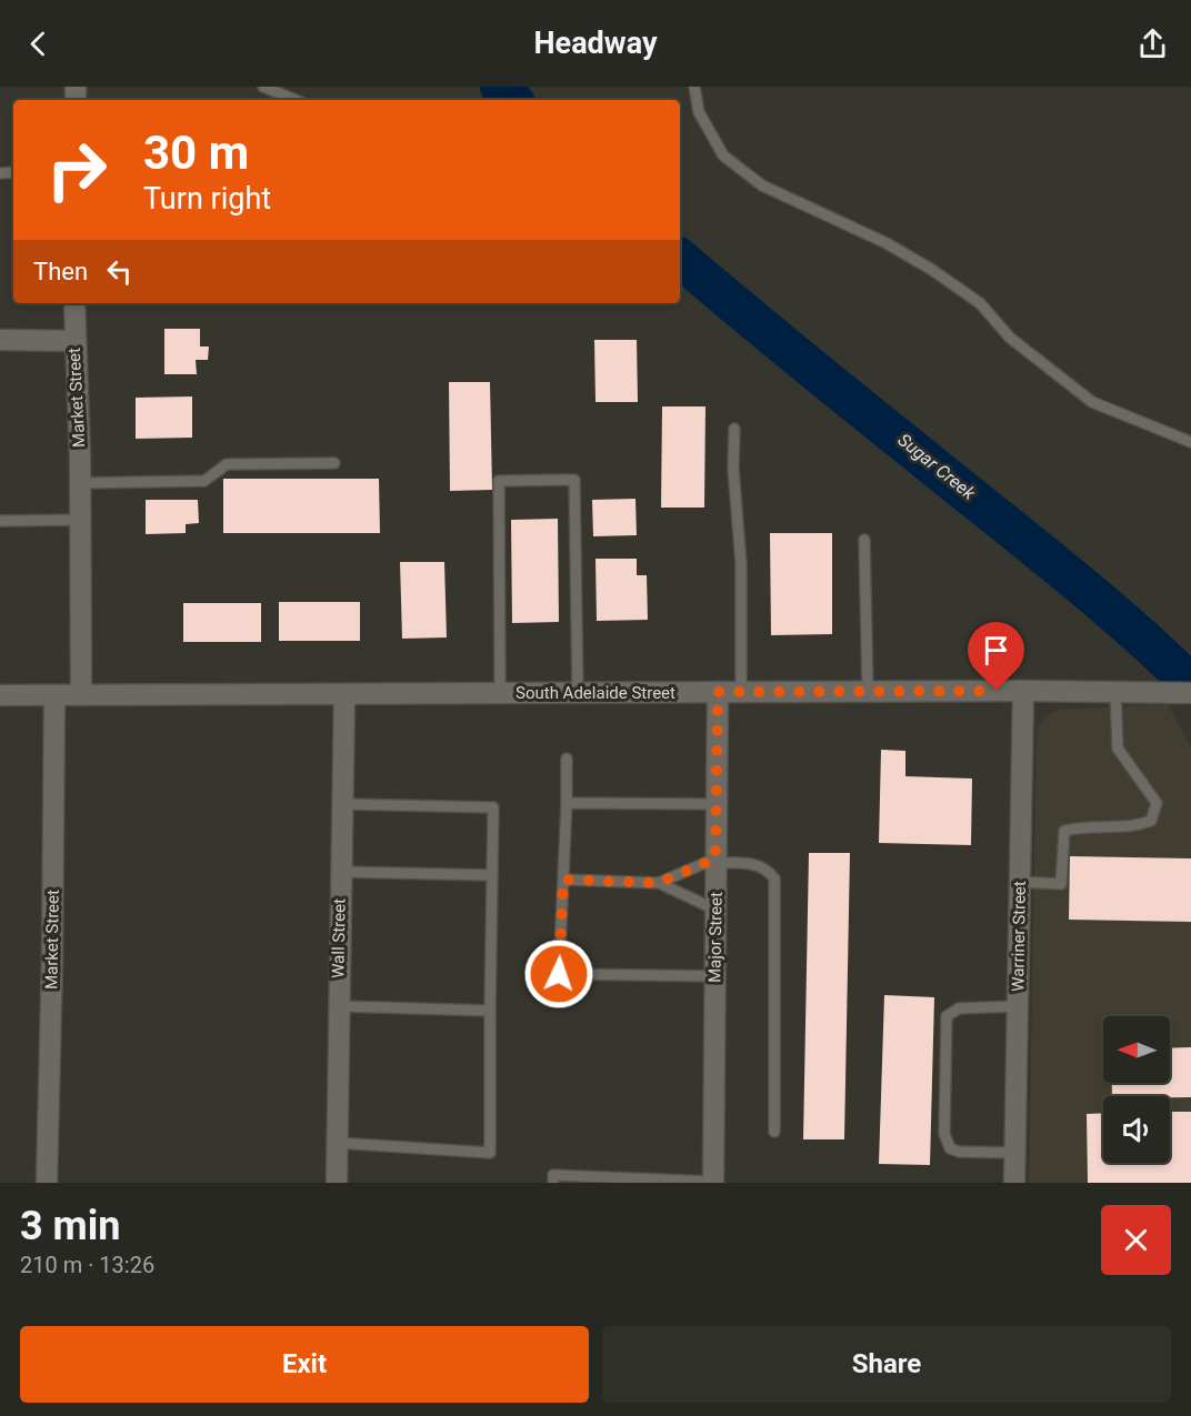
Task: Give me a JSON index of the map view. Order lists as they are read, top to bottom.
{
  "streets": {
    "street": [
      "Market Street",
      "South Adelaide Street",
      "Warriner Street",
      "Major Street",
      "Wall Street"
    ]
  },
  "crossings": [
    ["Market Street", "South Adelaide Street"],
    ["South Adelaide Street", "Warriner Street"],
    ["South Adelaide Street", "Major Street"],
    ["South Adelaide Street", "Wall Street"]
  ],
  "water": ["Sugar Creek"],
  "north": "left",
  "page": {
    "header": "Headway",
    "turn": ["30 m", "Turn right"],
    "then": "Then",
    "heading": ["3 min", "210 m · 13:26"],
    "buttons": ["Exit", "Share"]
  }
}
